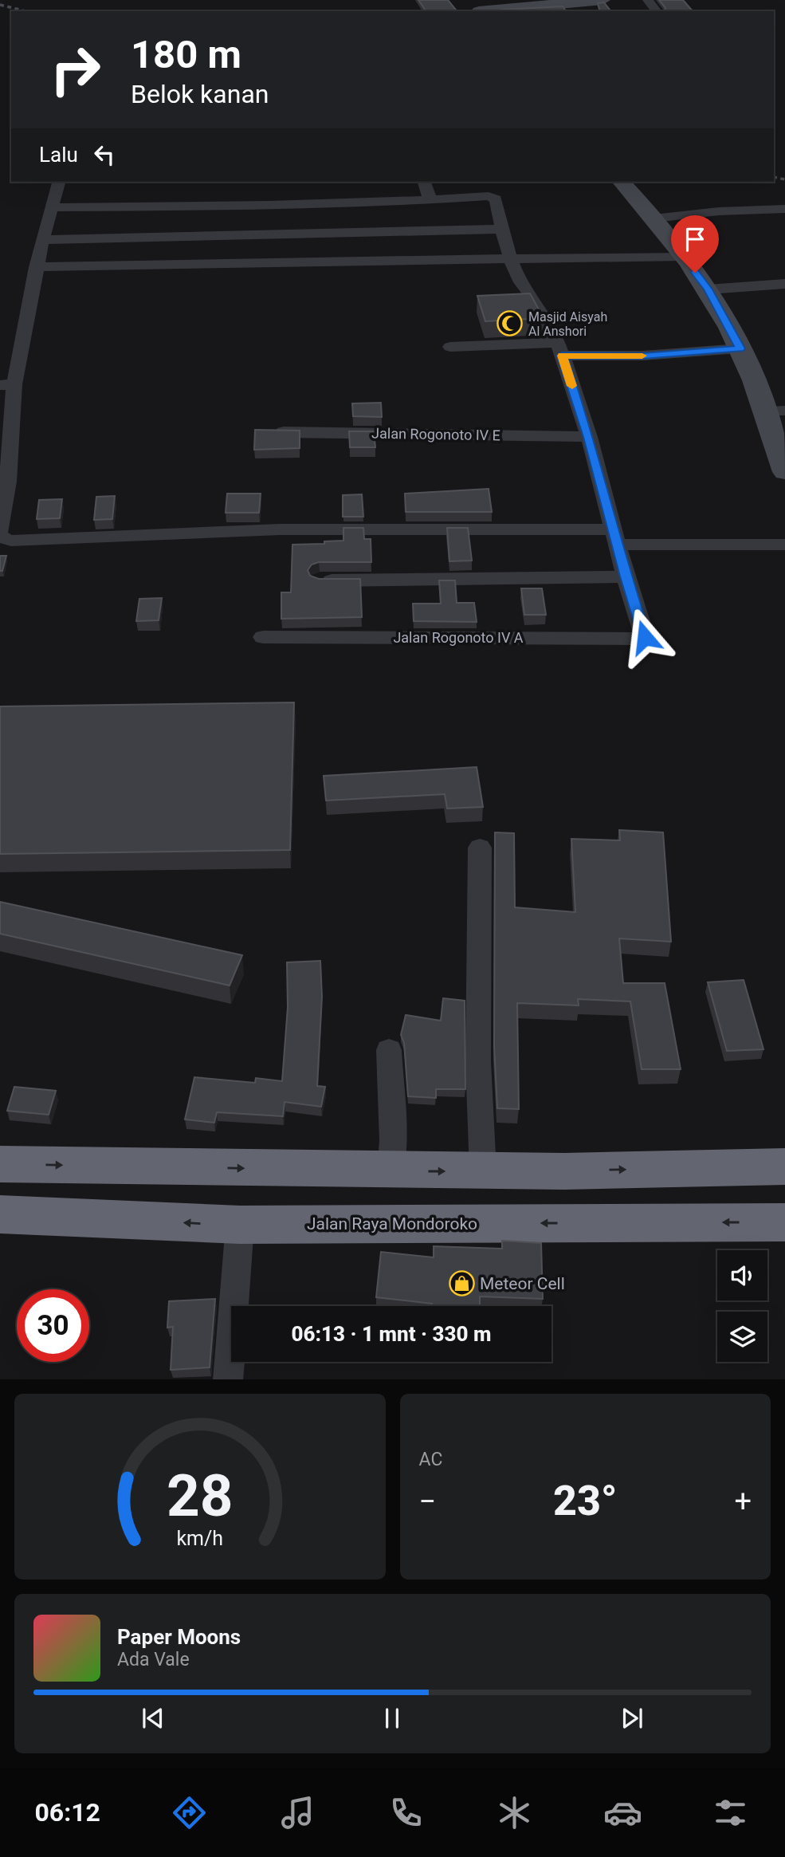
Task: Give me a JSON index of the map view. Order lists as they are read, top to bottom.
{
  "streets": {
    "highway": ["Jalan Raya Mondoroko"],
    "street": ["Jalan Rogonoto IV E", "Jalan Rogonoto IV A"]
  },
  "places": {
    "mosque": ["Masjid Aisyah Al Anshori"],
    "shop": ["Meteor Cell"]
  },
  "page": {
    "turn": ["180 m", "Belok kanan"],
    "then": "Lalu",
    "limit": "30",
    "trip": "06:13 · 1 mnt · 330 m",
    "tile": "AC",
    "heat": ["−", "23°", "+"],
    "song": ["Paper Moons", "Ada Vale"],
    "tabs": "06:12",
    "gauge": ["28", "km/h"]
  }
}
